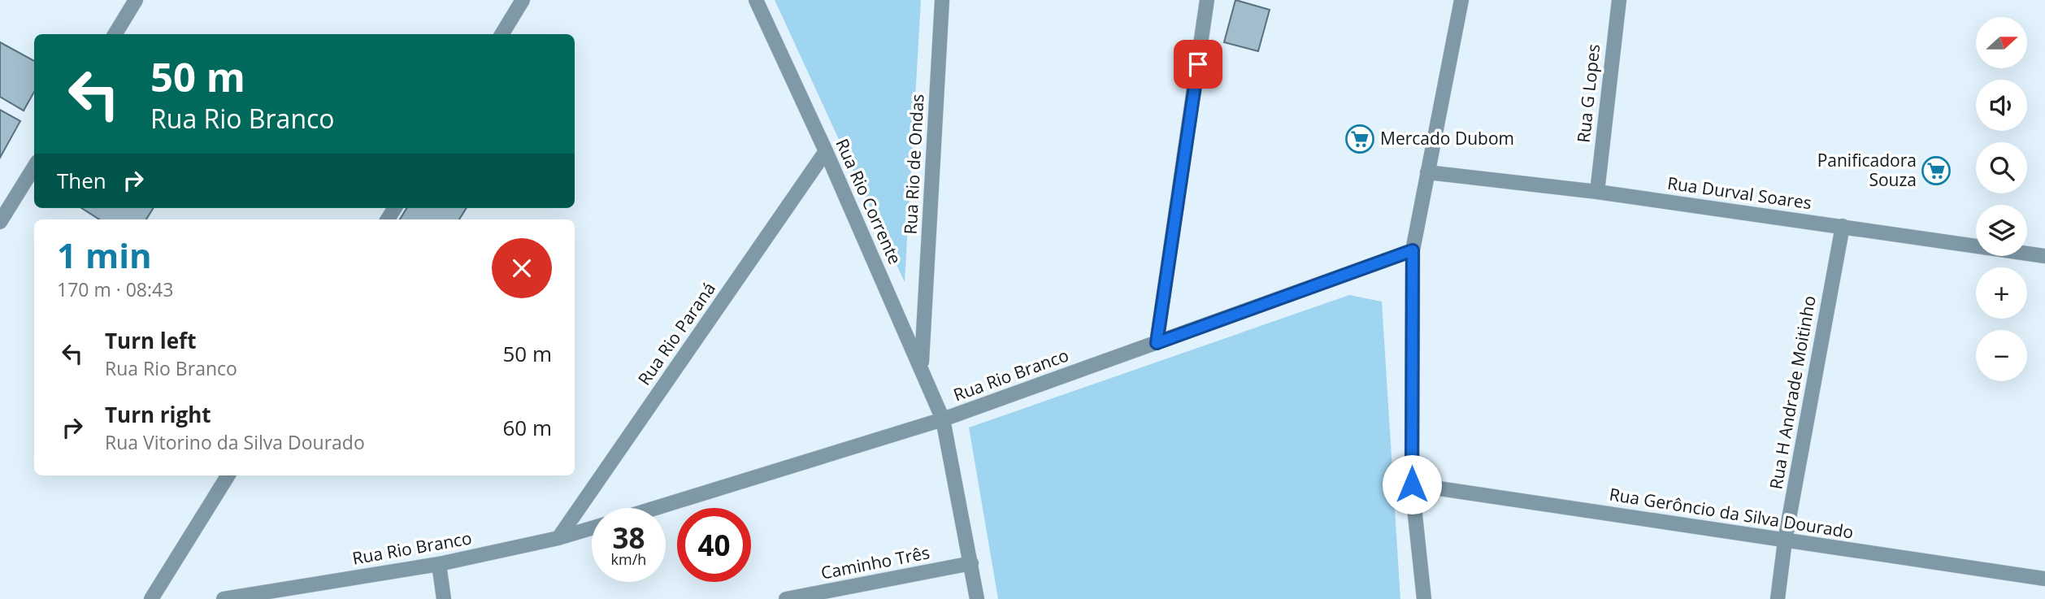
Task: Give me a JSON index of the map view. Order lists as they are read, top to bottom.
{
  "streets": {
    "street": [
      "Rua G Lopes",
      "Rua Rio de Ondas",
      "Rua Durval Soares",
      "Rua Rio Corrente",
      "Rua Rio Paraná",
      "Rua Rio Branco",
      "Rua H Andrade Moitinho",
      "Rua Gerôncio da Silva Dourado",
      "Caminho Três"
    ]
  },
  "crossings": [
    ["Rua G Lopes", "Rua Durval Soares"],
    ["Rua Rio de Ondas", "Rua Rio Corrente"],
    ["Rua Durval Soares", "Rua H Andrade Moitinho"],
    ["Rua Rio Corrente", "Rua Rio Paraná"],
    ["Rua Rio Corrente", "Rua Rio Branco"],
    ["Rua Rio Corrente", "Caminho Três"],
    ["Rua Rio Paraná", "Rua Rio Branco"],
    ["Rua H Andrade Moitinho", "Rua Gerôncio da Silva Dourado"]
  ],
  "places": {
    "supermarket": ["Mercado Dubom", "Panificadora Souza"]
  },
  "north": "right",
  "page": {
    "map_buttons": ["+", "−"],
    "turn": ["50 m", "Rua Rio Branco"],
    "then": "Then",
    "heading": ["1 min", "170 m · 08:43"],
    "list": [
      {
        "name": "Turn left",
        "note": "Rua Rio Branco",
        "value": "50 m"
      },
      {
        "name": "Turn right",
        "note": "Rua Vitorino da Silva Dourado",
        "value": "60 m"
      }
    ],
    "speed": "38 km/h",
    "limit": "40"
  }
}
